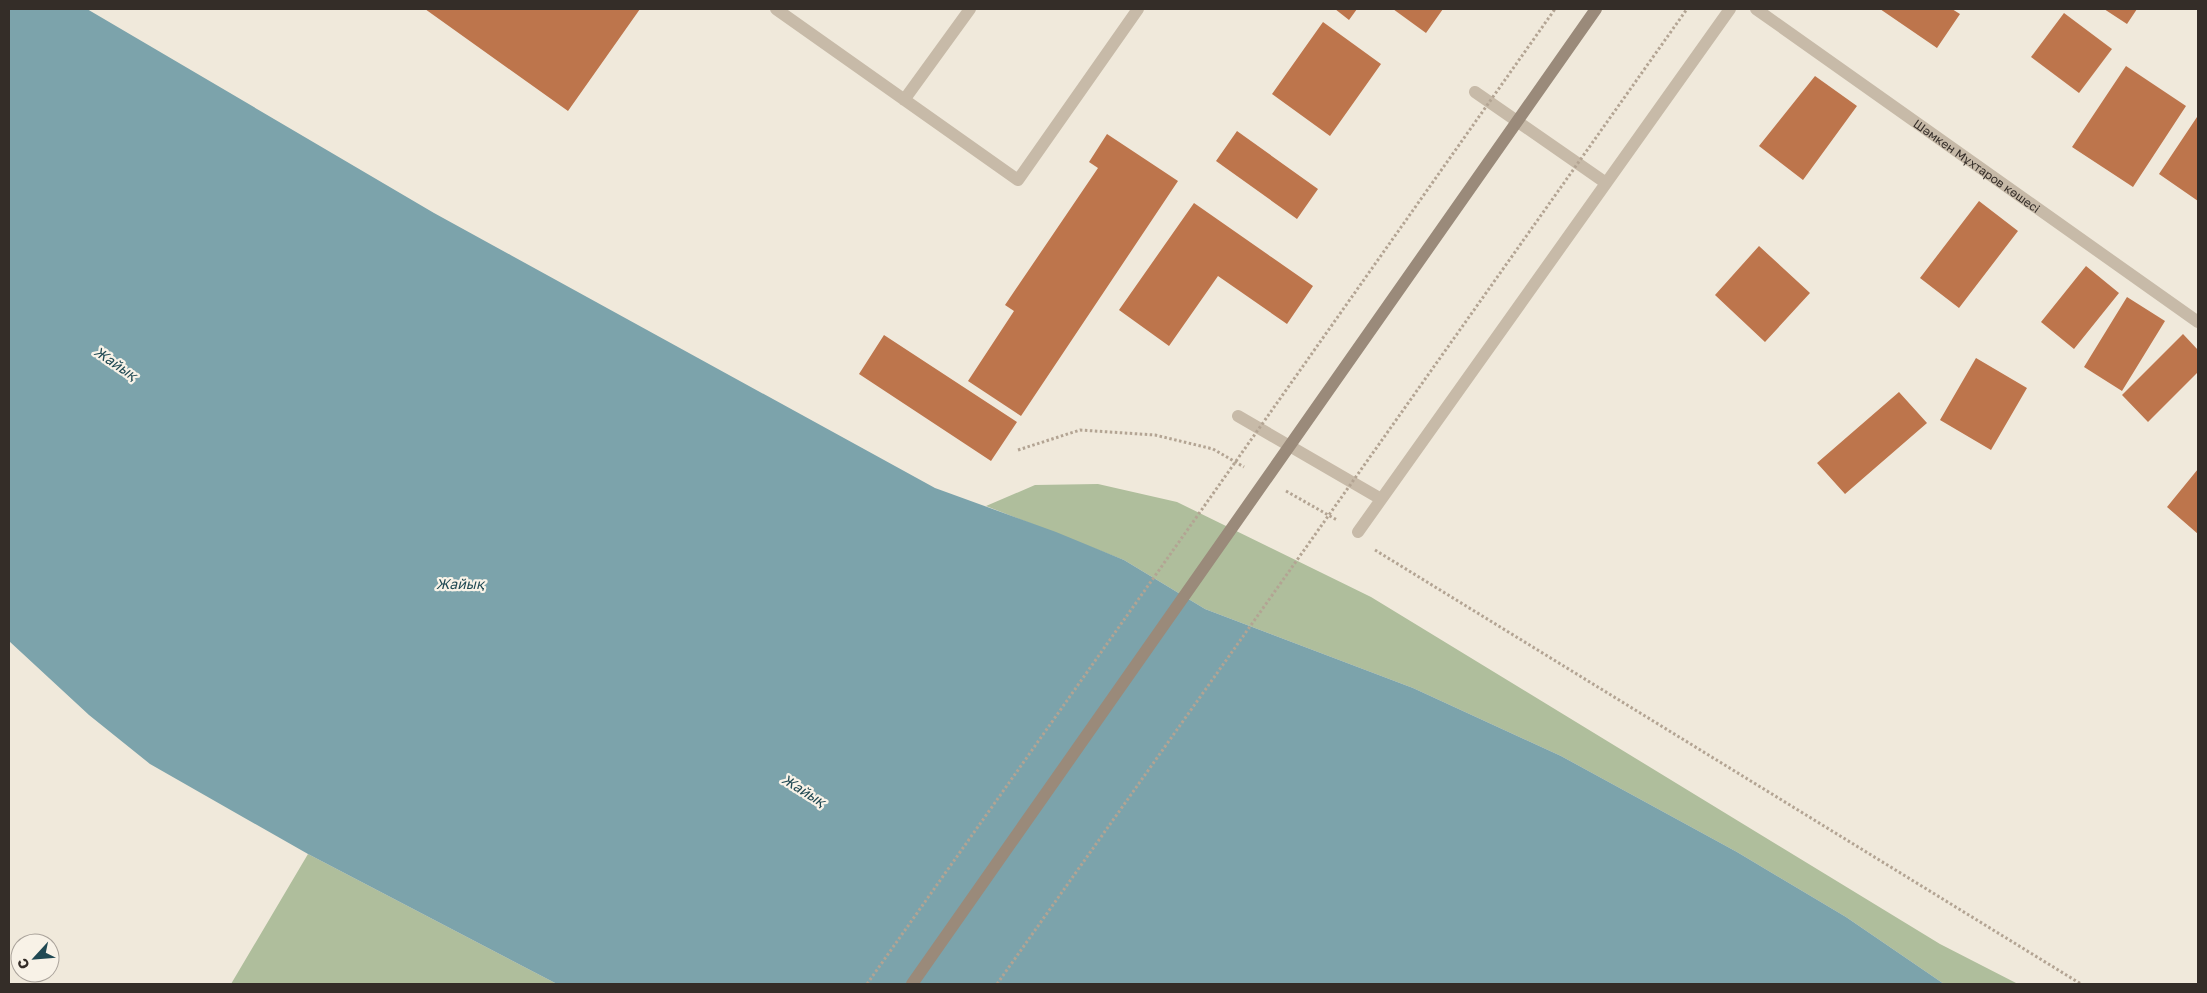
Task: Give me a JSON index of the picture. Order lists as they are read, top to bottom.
{
  "streets": {
    "street": ["Шәмкен Мұхтаров көшесі"]
  },
  "water": ["Жайық"],
  "north": "bottom left"
}
